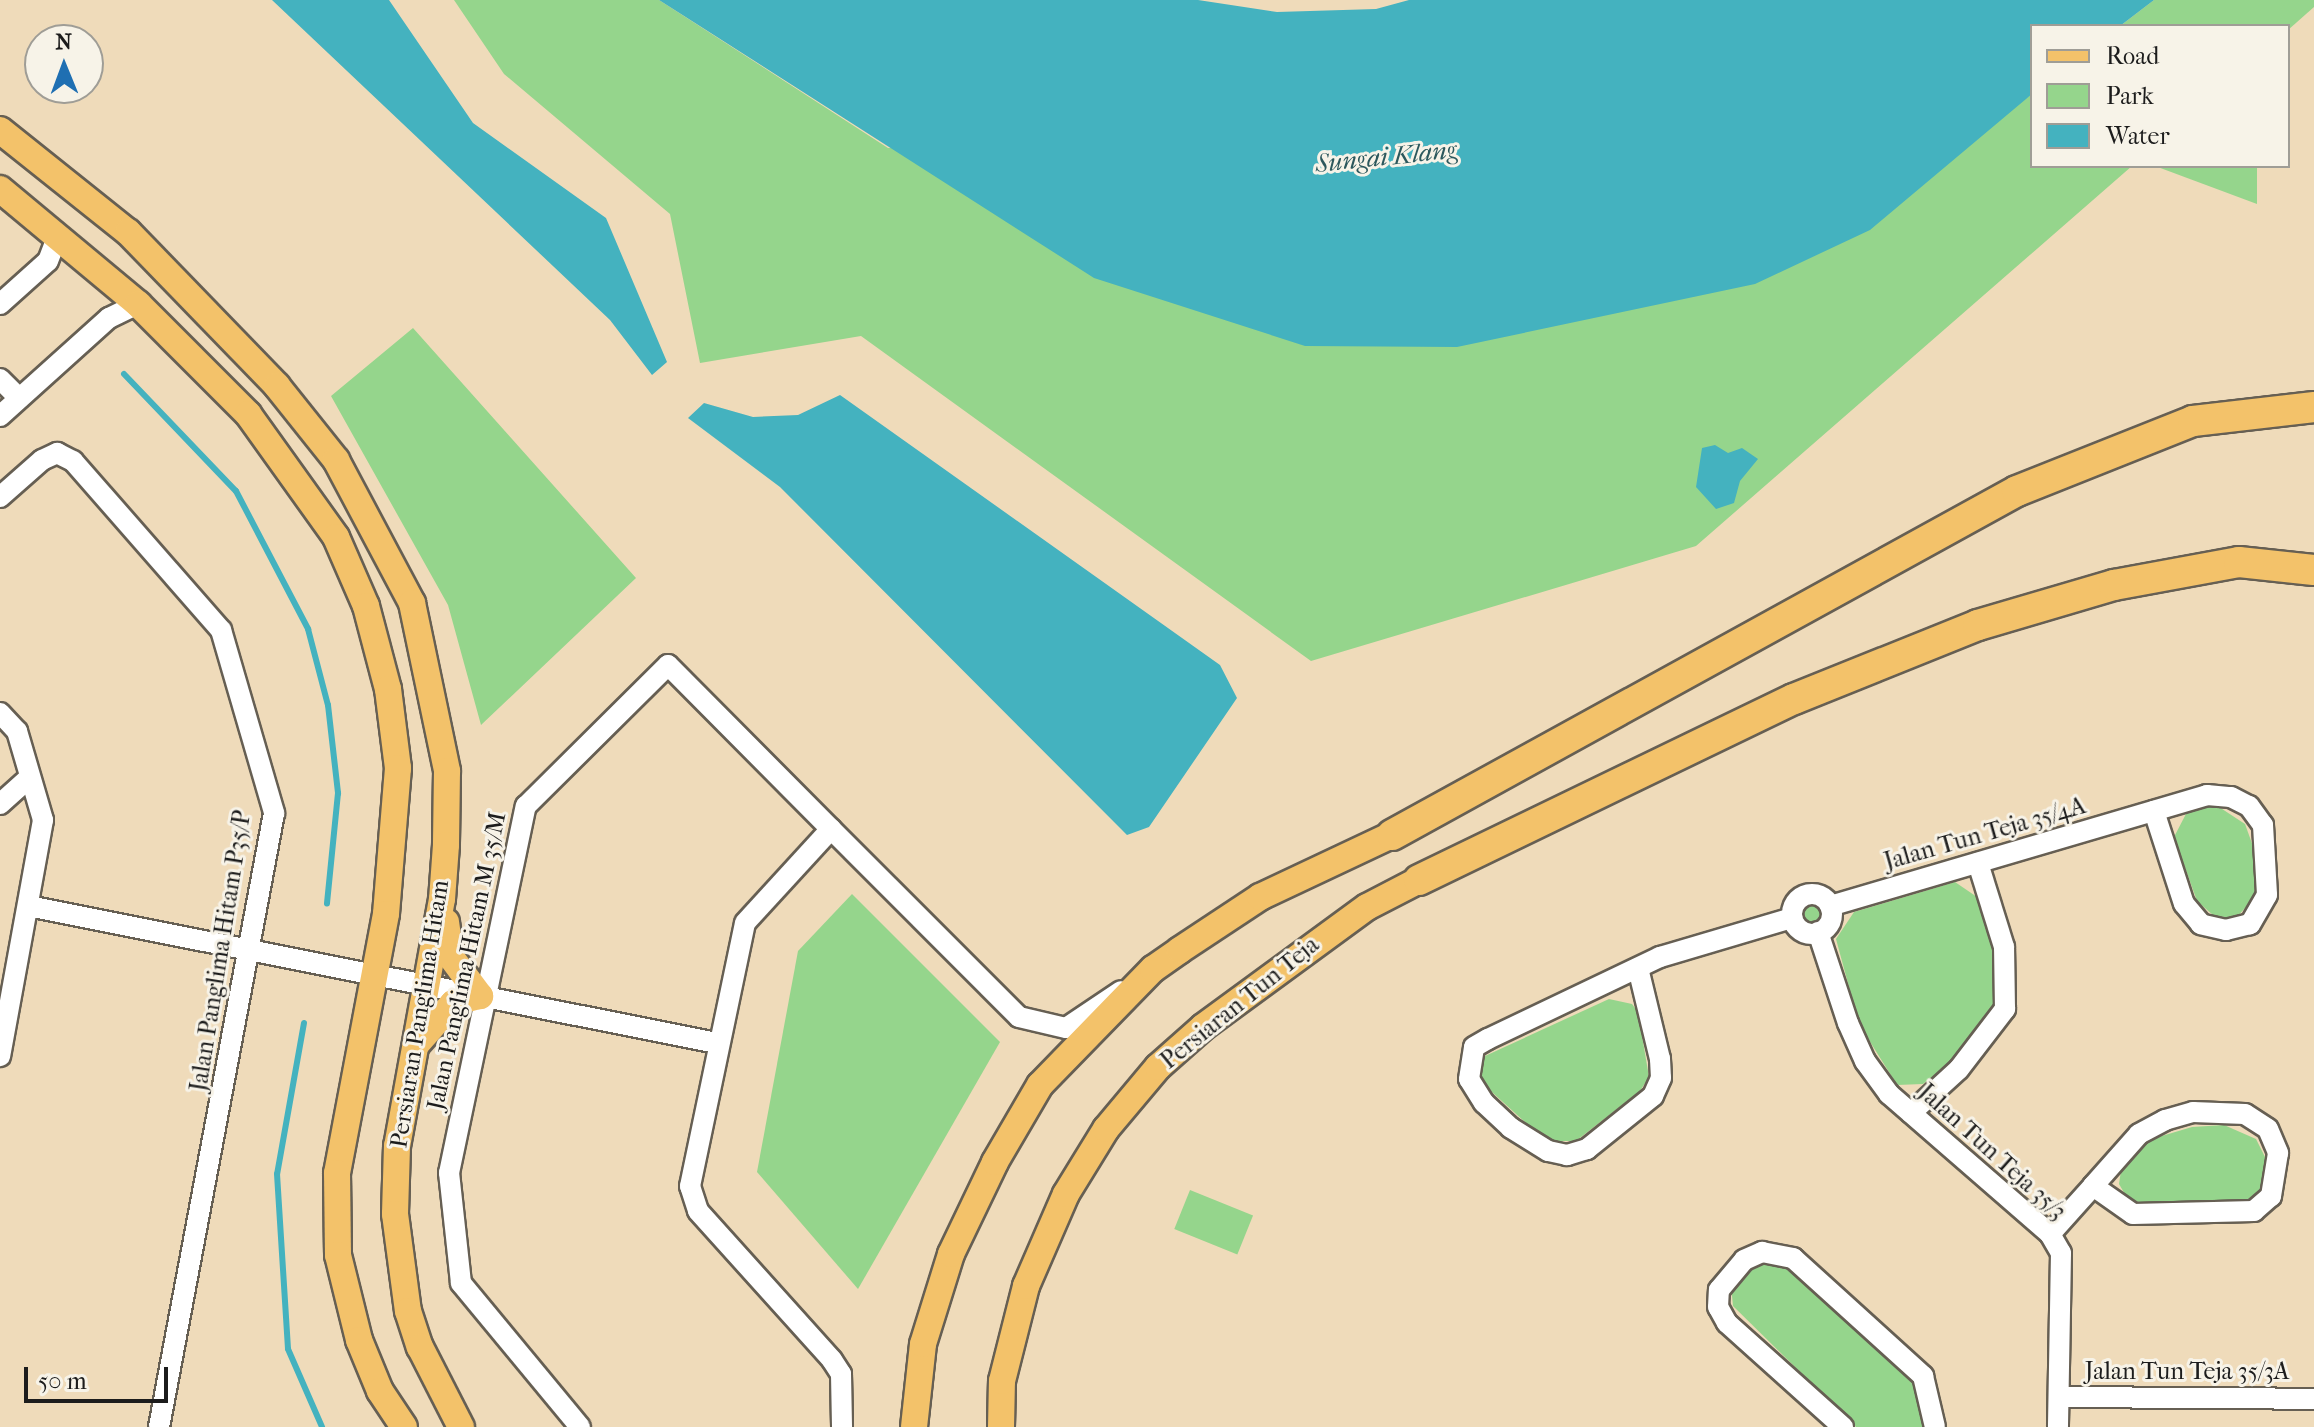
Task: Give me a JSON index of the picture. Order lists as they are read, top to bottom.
{
  "streets": {
    "main road": ["Persiaran Tun Teja", "Persiaran Panglima Hitam"],
    "street": [
      "Jalan Tun Teja 35/4A",
      "Jalan Panglima Hitam P35/P",
      "Jalan Panglima Hitam M 35/M",
      "Jalan Tun Teja 35/3",
      "Jalan Tun Teja 35/3A"
    ]
  },
  "crossings": [
    ["Jalan Tun Teja 35/4A", "Jalan Tun Teja 35/3"],
    ["Jalan Tun Teja 35/3", "Jalan Tun Teja 35/3A"]
  ],
  "water": ["Sungai Klang"],
  "legend": ["Road", "Park", "Water"],
  "scale_bar": "50 m",
  "north": "top"
}
